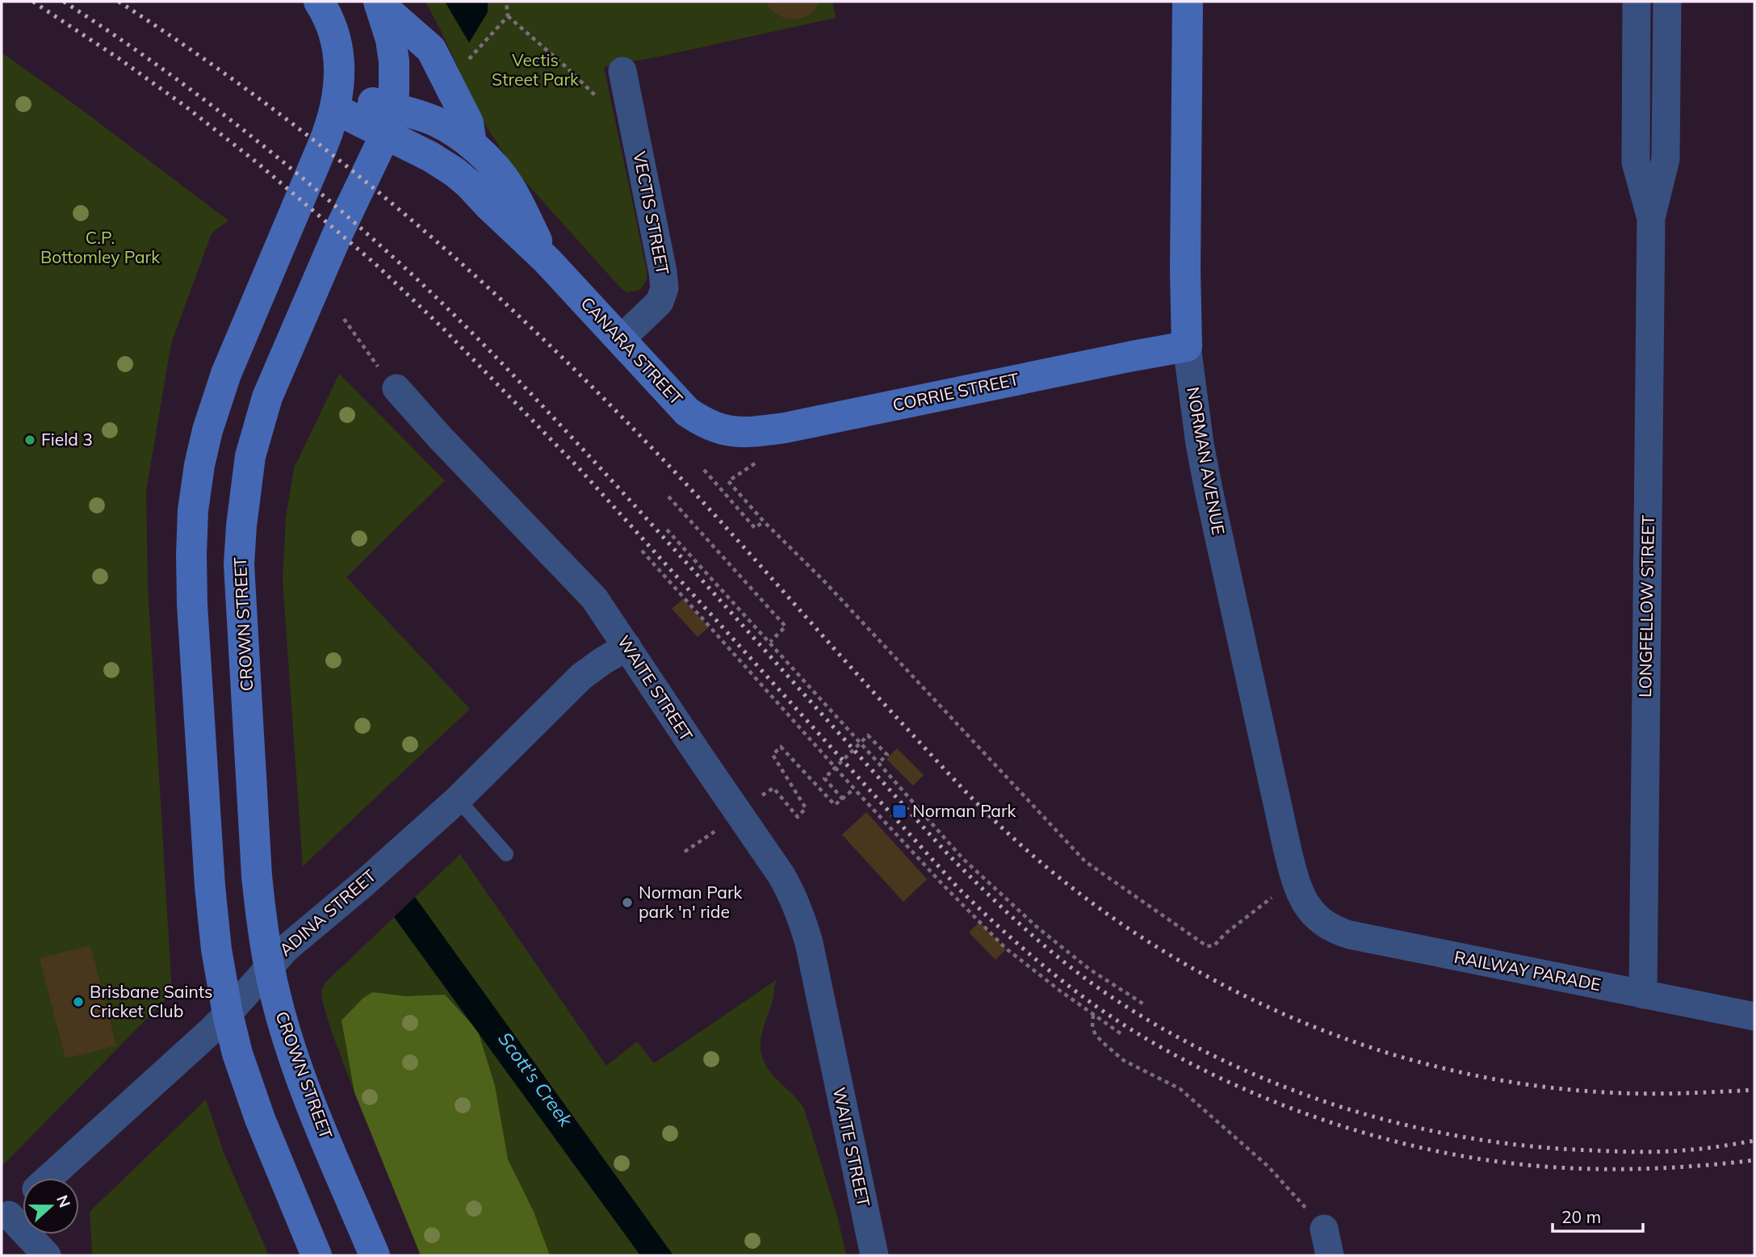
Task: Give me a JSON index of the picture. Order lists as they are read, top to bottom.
{
  "streets": {
    "main road": [
      "CANARA STREET",
      "CORRIE STREET",
      "NORMAN AVENUE",
      "CROWN STREET"
    ],
    "street": [
      "VECTIS STREET",
      "LONGFELLOW STREET",
      "WAITE STREET",
      "ADINA STREET",
      "RAILWAY PARADE"
    ]
  },
  "crossings": [
    ["VECTIS STREET", "CANARA STREET"],
    ["CANARA STREET", "CORRIE STREET"],
    ["CANARA STREET", "CROWN STREET"],
    ["CORRIE STREET", "NORMAN AVENUE"],
    ["NORMAN AVENUE", "RAILWAY PARADE"],
    ["LONGFELLOW STREET", "RAILWAY PARADE"],
    ["CROWN STREET", "ADINA STREET"],
    ["WAITE STREET", "ADINA STREET"]
  ],
  "water": ["Scott's Creek"],
  "parks": ["Vectis Street Park", "C.P. Bottomley Park"],
  "places": {
    "other": ["Field 3", "Norman Park park 'n' ride", "Brisbane Saints Cricket Club"],
    "transit": ["Norman Park"]
  },
  "scale_bar": "20 m",
  "north": "right"
}
